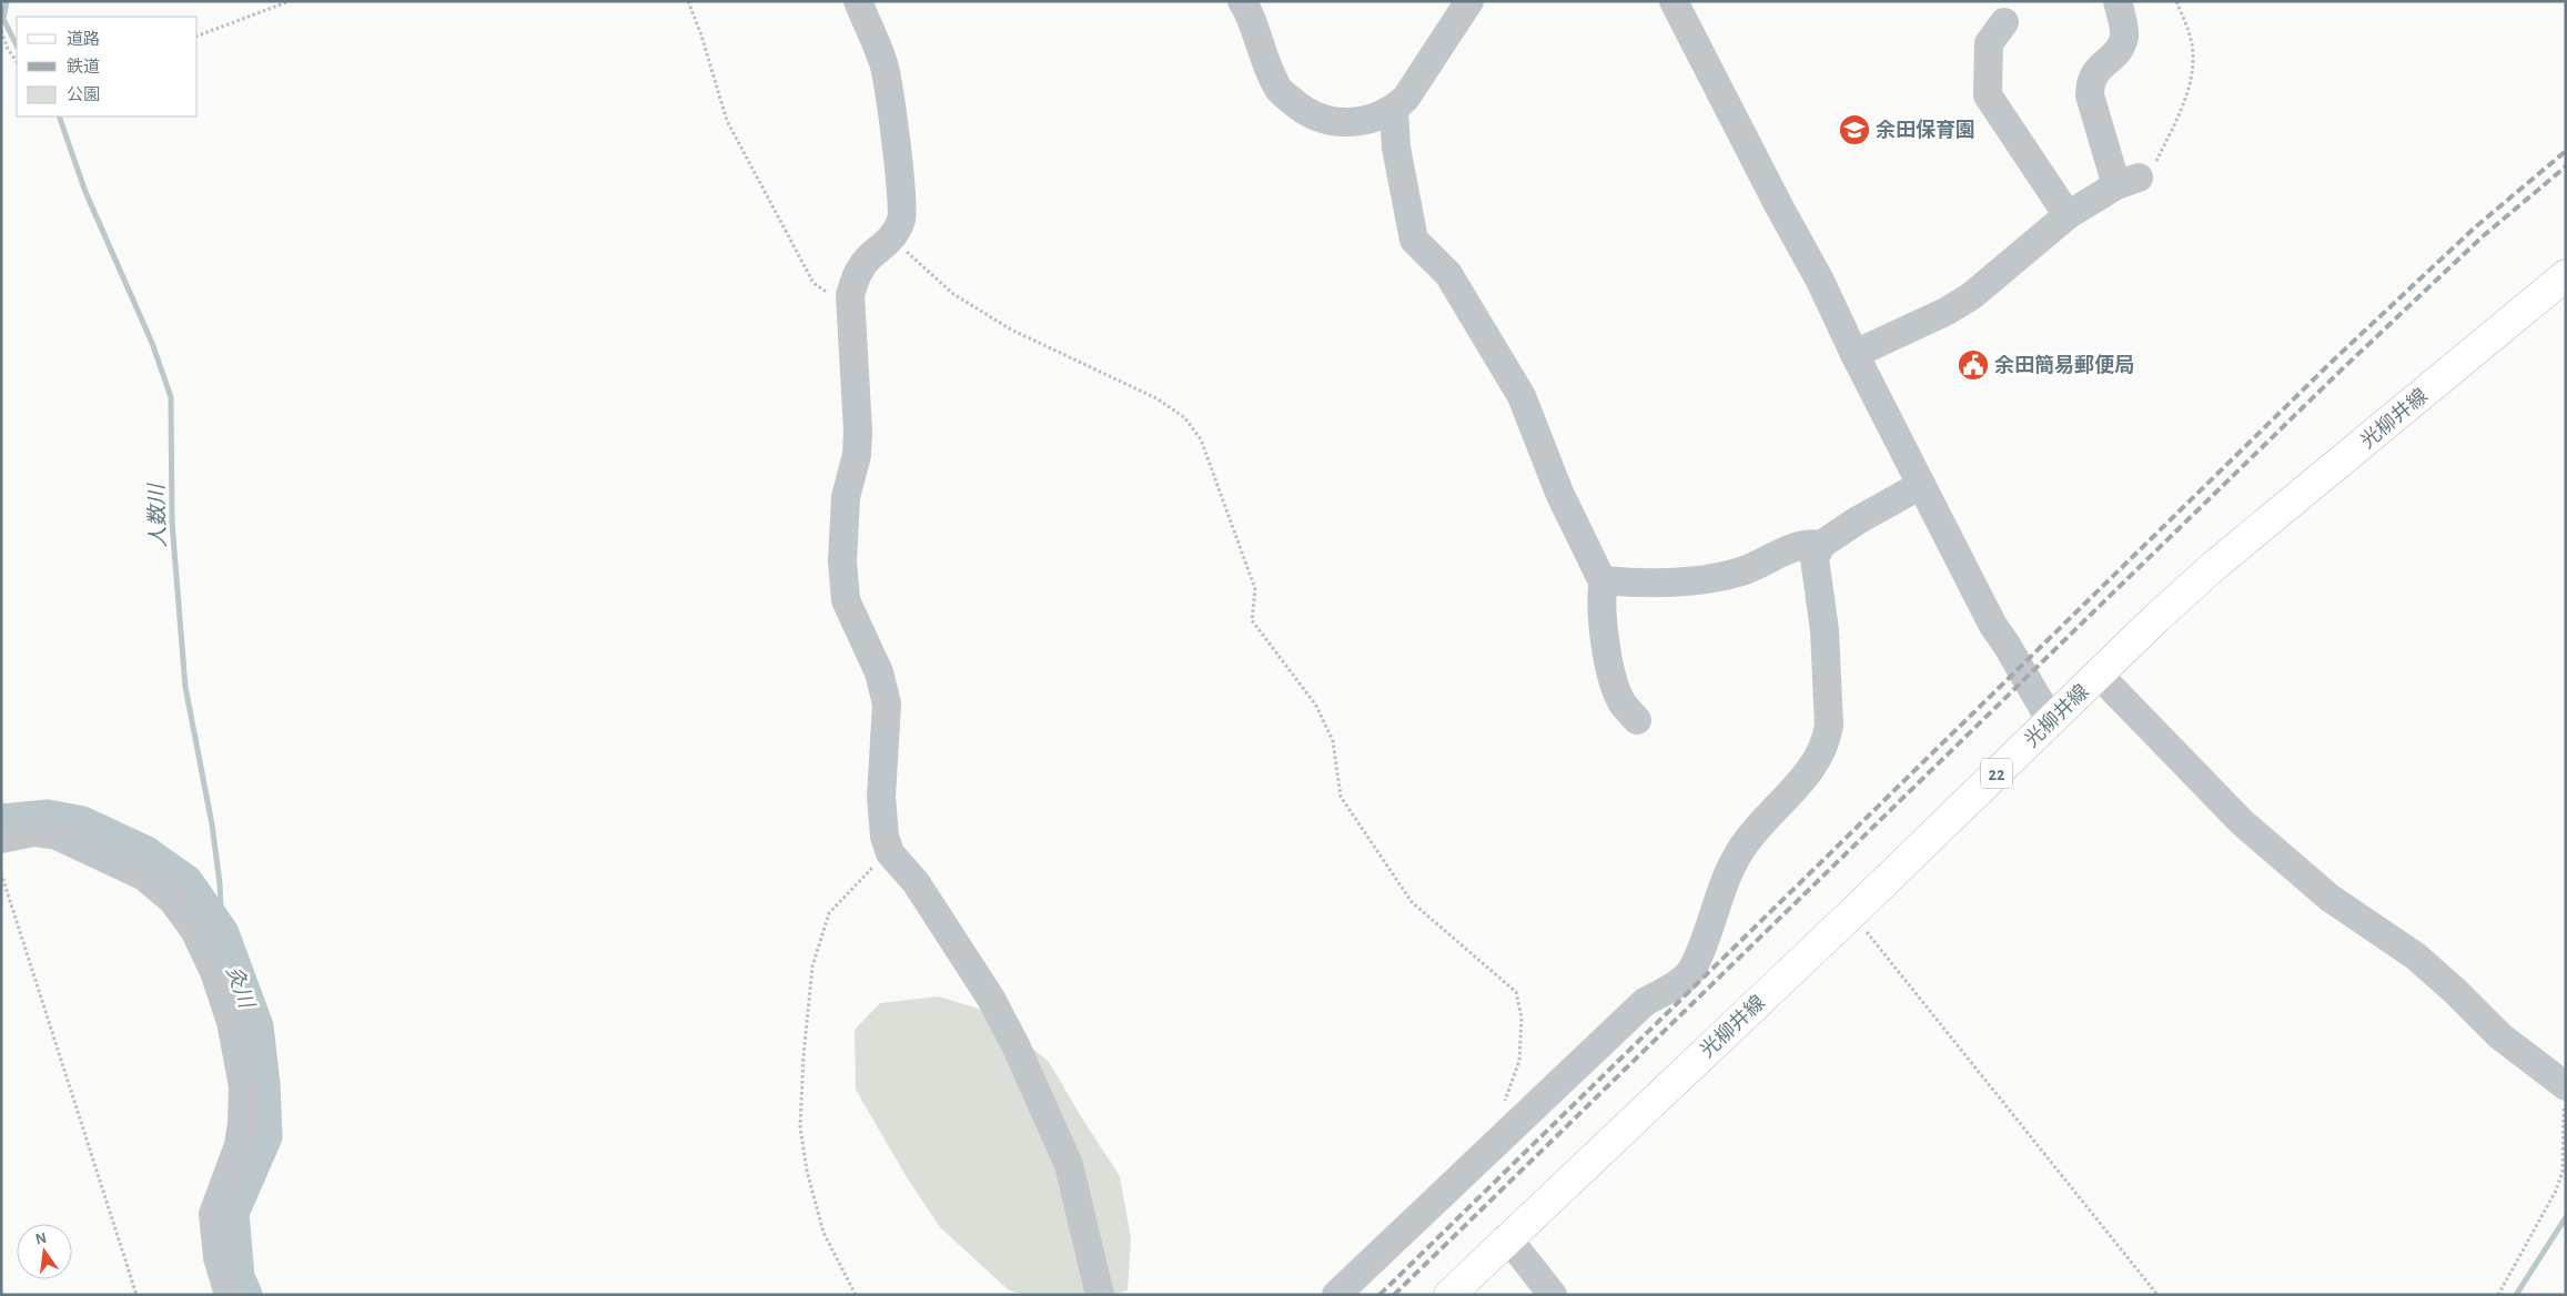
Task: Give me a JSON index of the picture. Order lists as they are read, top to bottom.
{
  "streets": {
    "main road": ["光柳井線", "22"]
  },
  "water": ["人数川", "灸川"],
  "places": {
    "school or university": ["余田保育園"],
    "public building": ["余田簡易郵便局"]
  },
  "legend": ["道路", "鉄道", "公園"],
  "north": "top"
}
